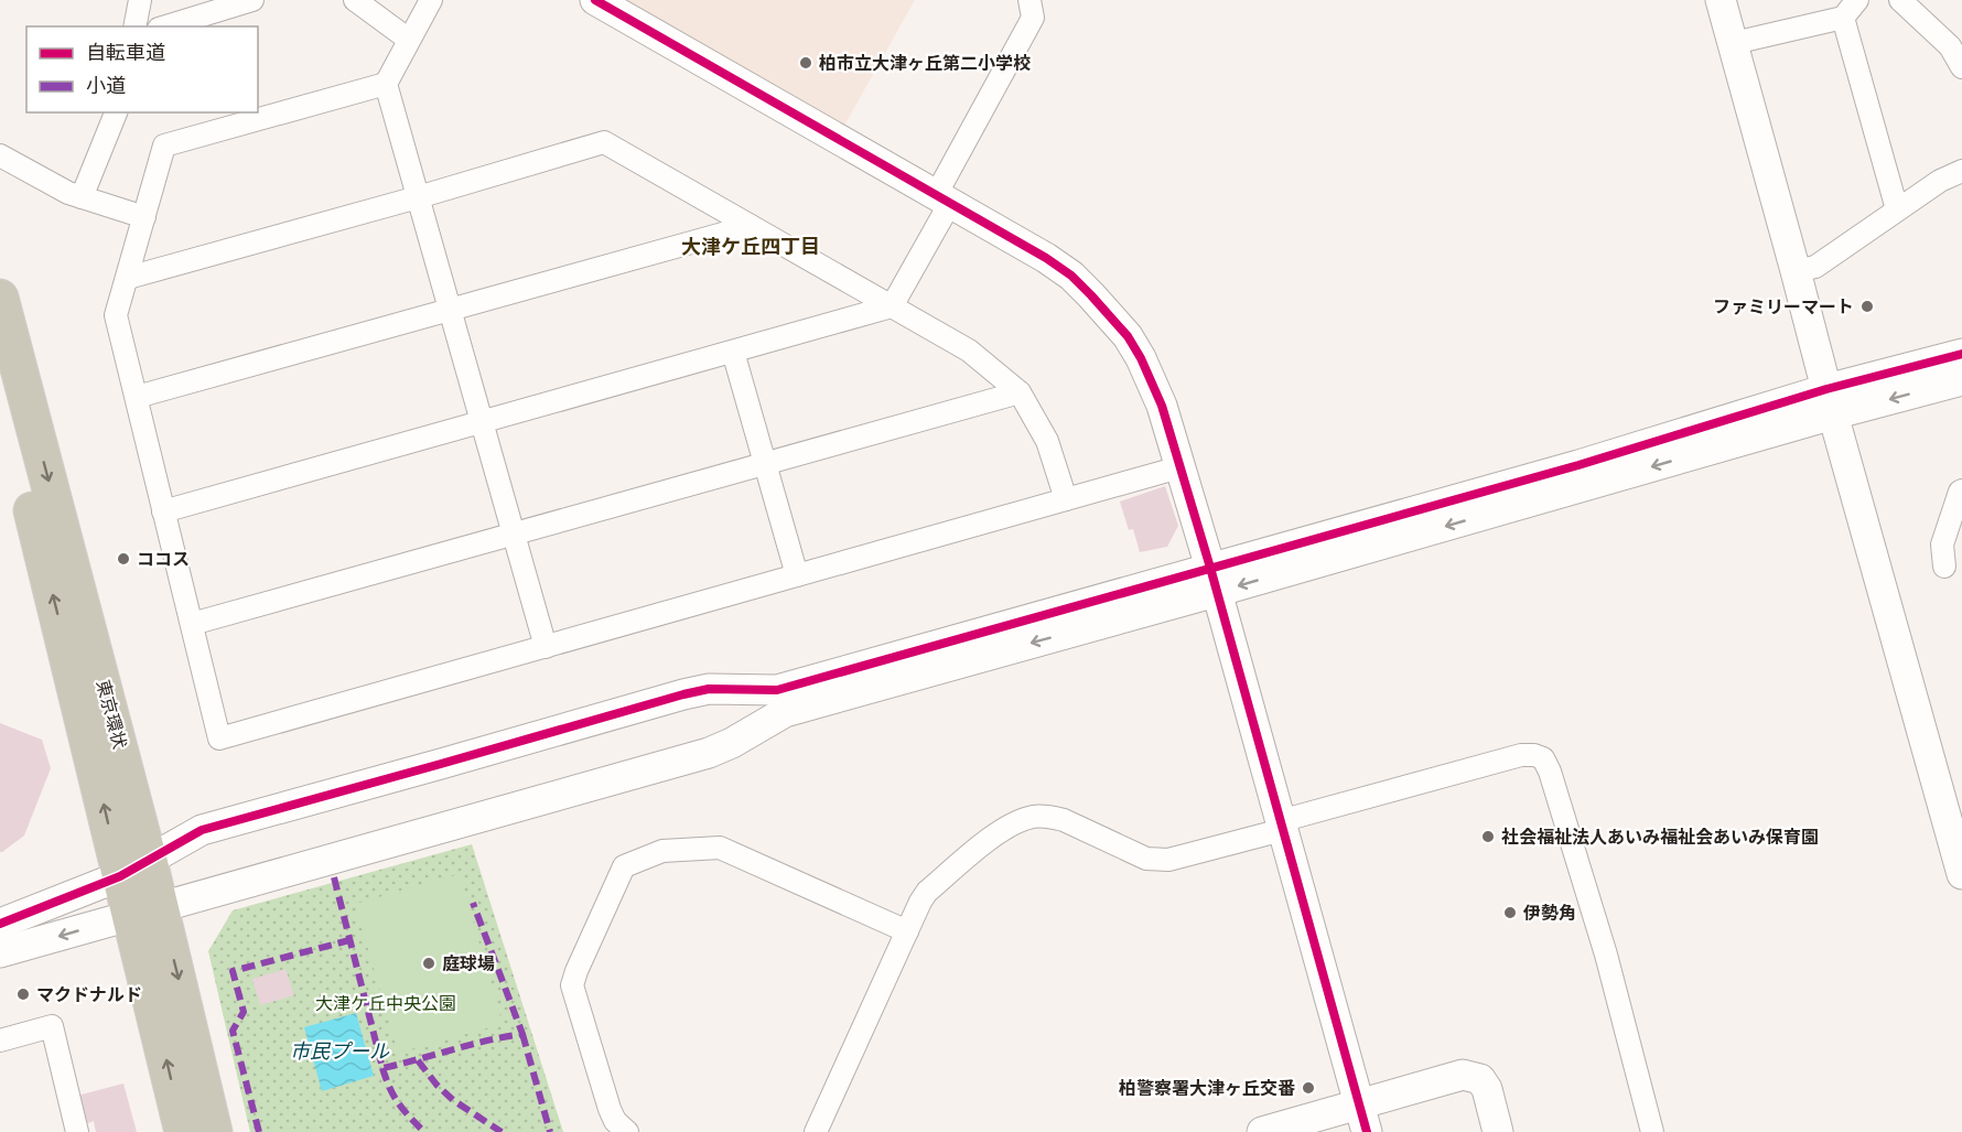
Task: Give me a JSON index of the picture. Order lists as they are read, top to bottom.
{
  "streets": {
    "highway": ["東京環状"]
  },
  "districts": ["大津ケ丘四丁目"],
  "water": ["市民プール"],
  "parks": ["大津ケ丘中央公園"],
  "places": [
    "柏市立大津ヶ丘第二小学校",
    "ファミリーマート",
    "ココス",
    "社会福祉法人あいみ福祉会あいみ保育園",
    "伊勢角",
    "庭球場",
    "マクドナルド",
    "柏警察署大津ヶ丘交番"
  ],
  "legend": ["自転車道", "小道"]
}
